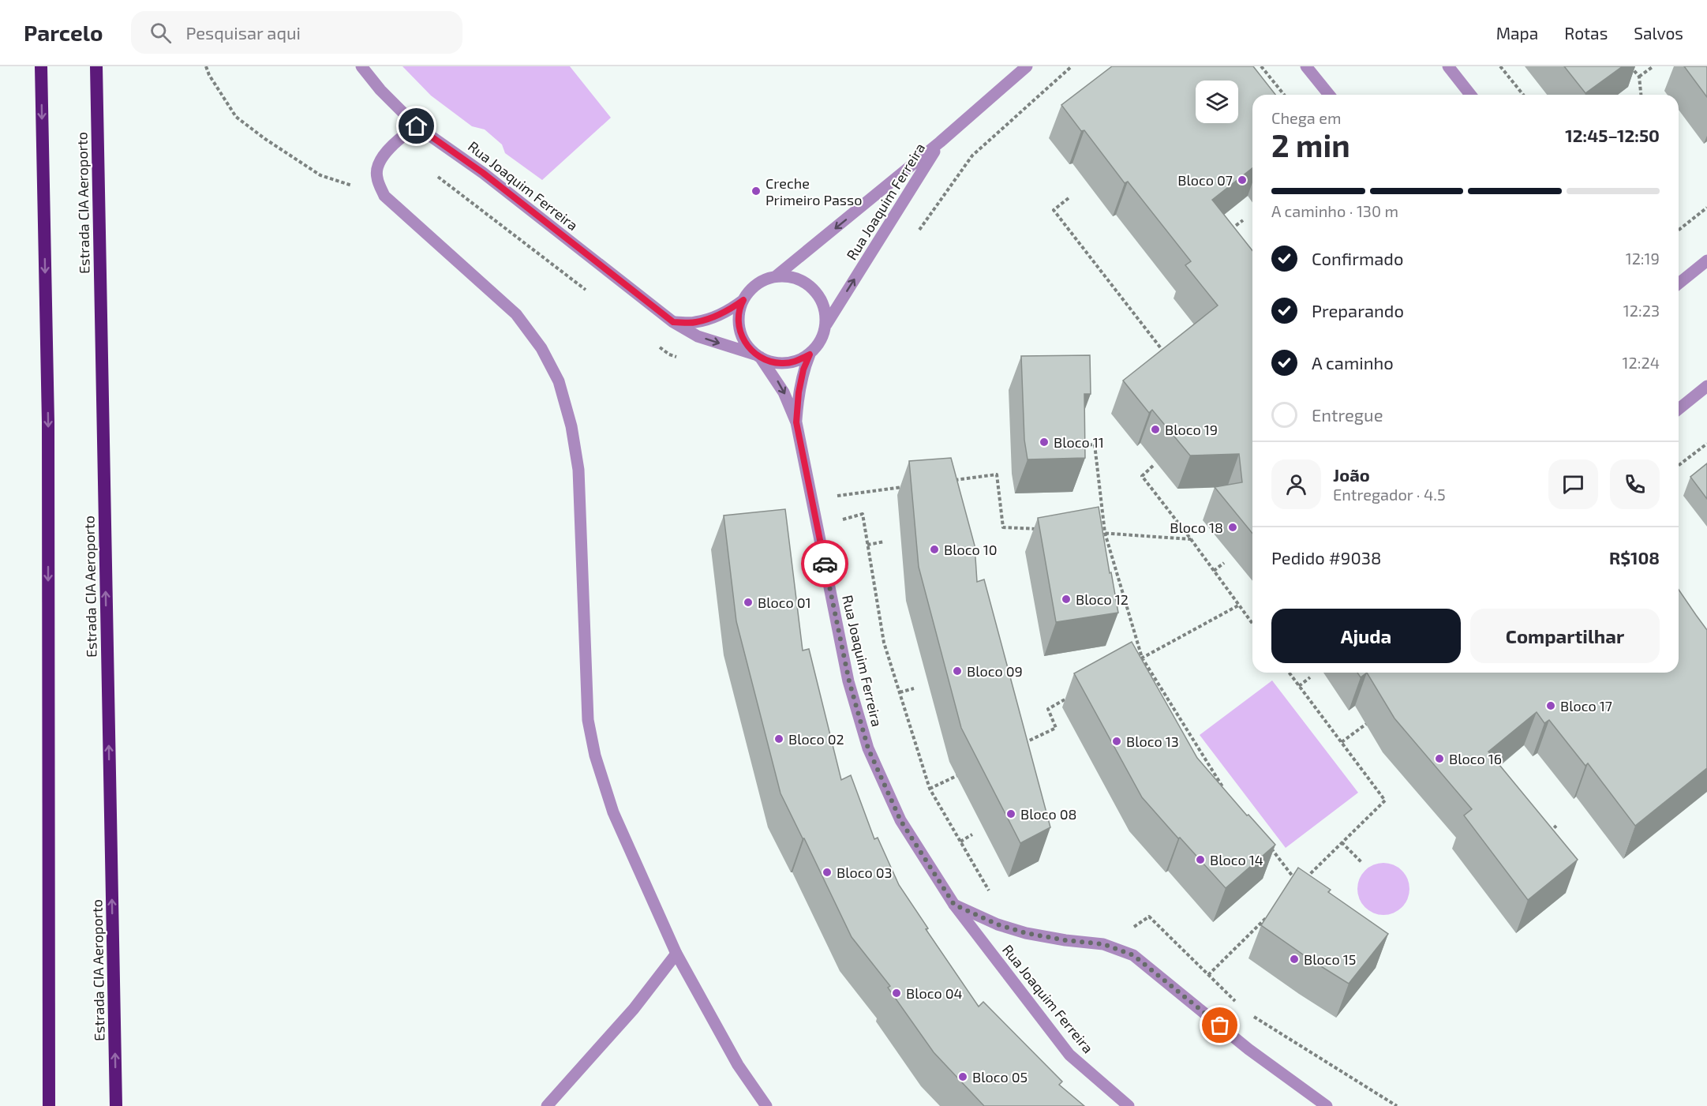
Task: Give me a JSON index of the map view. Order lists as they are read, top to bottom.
{
  "streets": {
    "highway": ["Estrada CIA Aeroporto"],
    "street": ["Rua Joaquim Ferreira"]
  },
  "places": [
    "Bloco 07",
    "Creche Primeiro Passo",
    "Bloco 19",
    "Bloco 11",
    "Bloco 18",
    "Bloco 10",
    "Bloco 12",
    "Bloco 01",
    "Bloco 09",
    "Bloco 17",
    "Bloco 02",
    "Bloco 13",
    "Bloco 16",
    "Bloco 08",
    "Bloco 14",
    "Bloco 03",
    "Bloco 15",
    "Bloco 04",
    "Bloco 05"
  ],
  "page": {
    "header": "Parcelo",
    "search": "Pesquisar aqui",
    "nav": ["Mapa", "Rotas", "Salvos"],
    "heading": ["2 min", "Chega em", "12:45–12:50"],
    "panel": [
      "João",
      "Entregador · 4.5",
      "Pedido #9038",
      "R$108"
    ],
    "bar": "A caminho · 130 m",
    "list": [
      ["Confirmado", "12:19"],
      ["Preparando", "12:23"],
      ["A caminho", "12:24"],
      "Entregue"
    ],
    "buttons": ["Ajuda", "Compartilhar"]
  }
}
